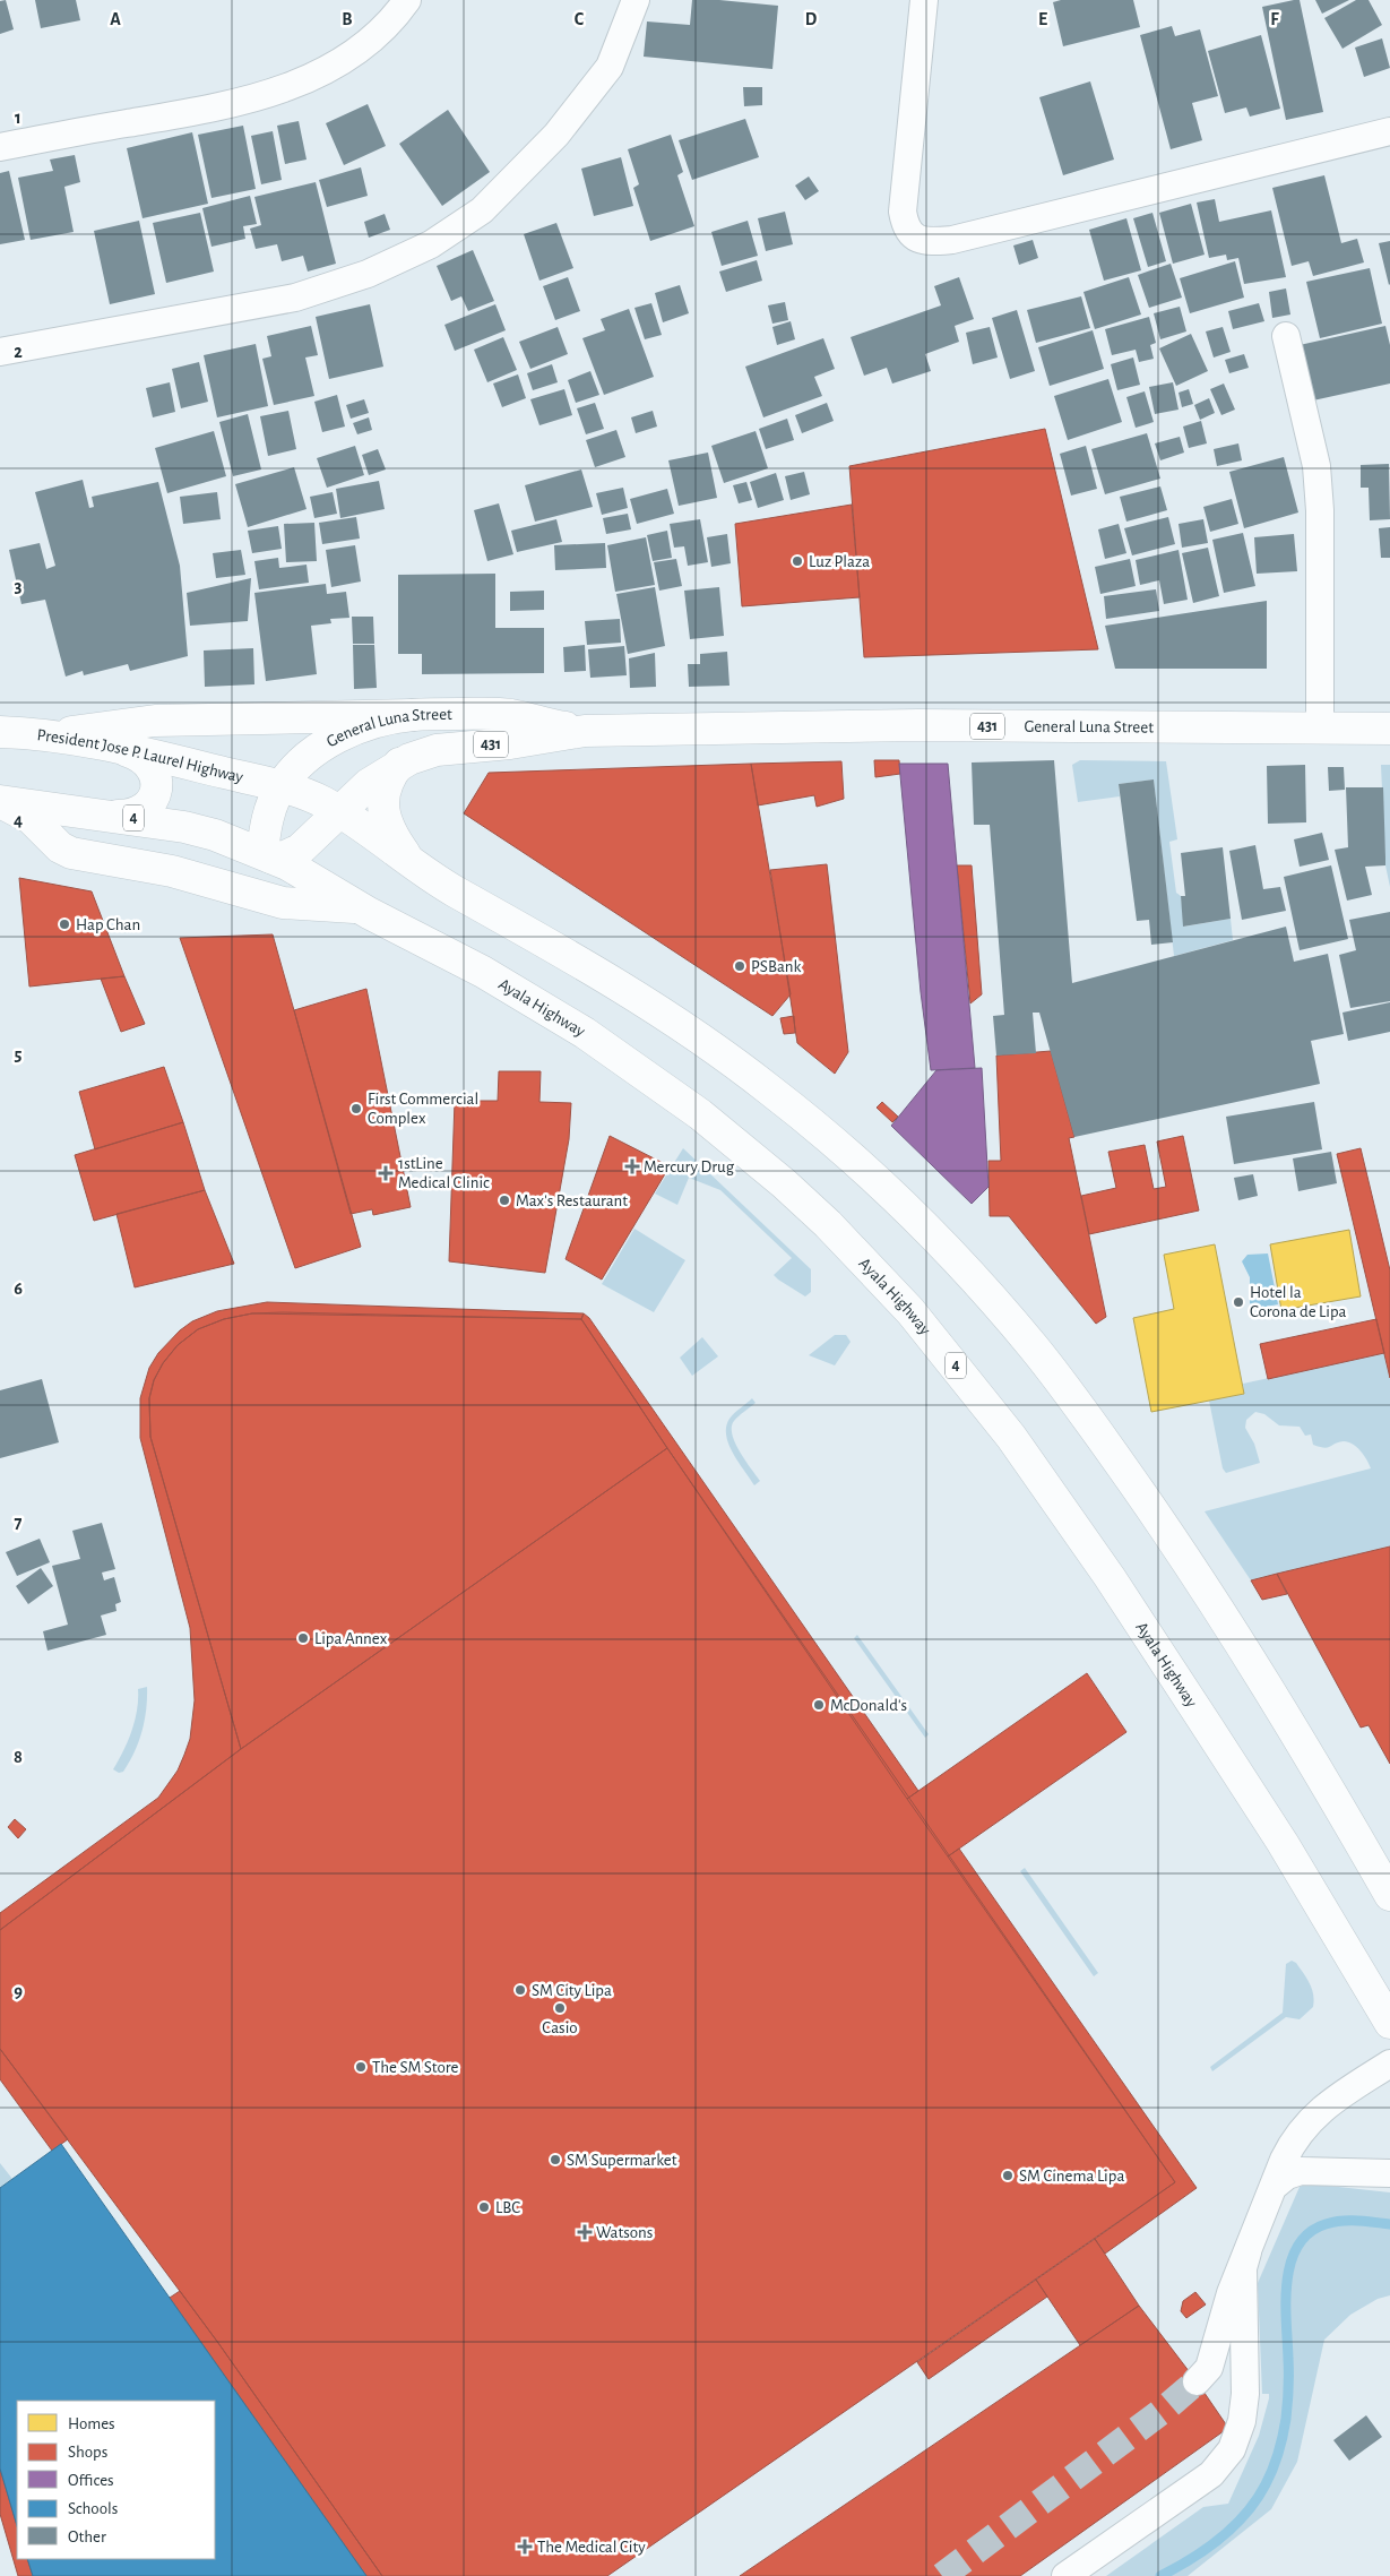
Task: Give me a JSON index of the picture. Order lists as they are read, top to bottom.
{
  "streets": {
    "main road": [
      "431",
      "General Luna Street",
      "President Jose P. Laurel Highway",
      "4",
      "Ayala Highway"
    ]
  },
  "crossings": [
    ["General Luna Street", "President Jose P. Laurel Highway"],
    ["General Luna Street", "4"],
    ["General Luna Street", "Ayala Highway"],
    ["4", "Ayala Highway"]
  ],
  "places": {
    "other": [
      "Luz Plaza",
      "Hap Chan",
      "PSBank",
      "First Commercial Complex",
      "Max's Restaurant",
      "Hotel la Corona de Lipa",
      "Lipa Annex",
      "McDonald's",
      "SM City Lipa",
      "Casio",
      "The SM Store",
      "SM Supermarket",
      "SM Cinema Lipa",
      "LBC"
    ],
    "health": [
      "Mercury Drug",
      "1stLine Medical Clinic",
      "Watsons",
      "The Medical City"
    ]
  },
  "legend": [
    "Homes",
    "Shops",
    "Offices",
    "Schools",
    "Other"
  ],
  "grid": {
    "columns": [
      "A",
      "B",
      "C",
      "D",
      "E",
      "F"
    ],
    "rows": [
      "1",
      "2",
      "3",
      "4",
      "5",
      "6",
      "7",
      "8",
      "9"
    ]
  }
}
